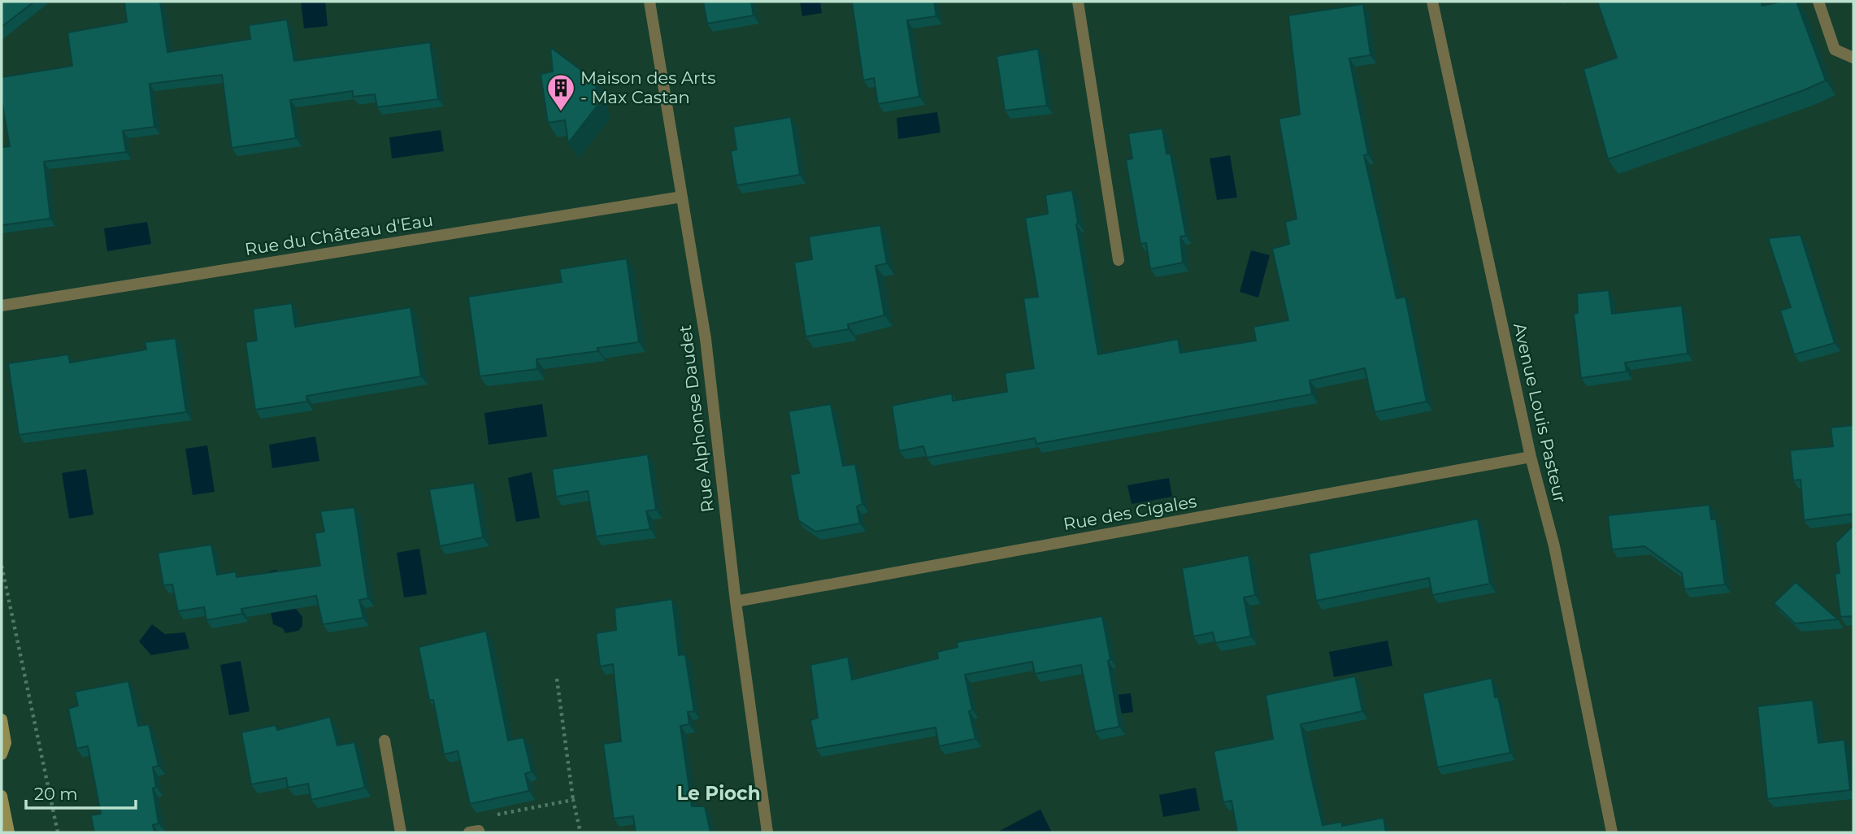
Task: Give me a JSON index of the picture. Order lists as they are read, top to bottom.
{
  "streets": {
    "street": [
      "Rue du Château d'Eau",
      "Avenue Louis Pasteur",
      "Rue Alphonse Daudet",
      "Rue des Cigales"
    ]
  },
  "crossings": [
    ["Rue du Château d'Eau", "Rue Alphonse Daudet"],
    ["Avenue Louis Pasteur", "Rue des Cigales"],
    ["Rue Alphonse Daudet", "Rue des Cigales"]
  ],
  "districts": ["Le Pioch"],
  "places": {
    "building": ["Maison des Arts - Max Castan"]
  },
  "scale_bar": "20 m"
}
